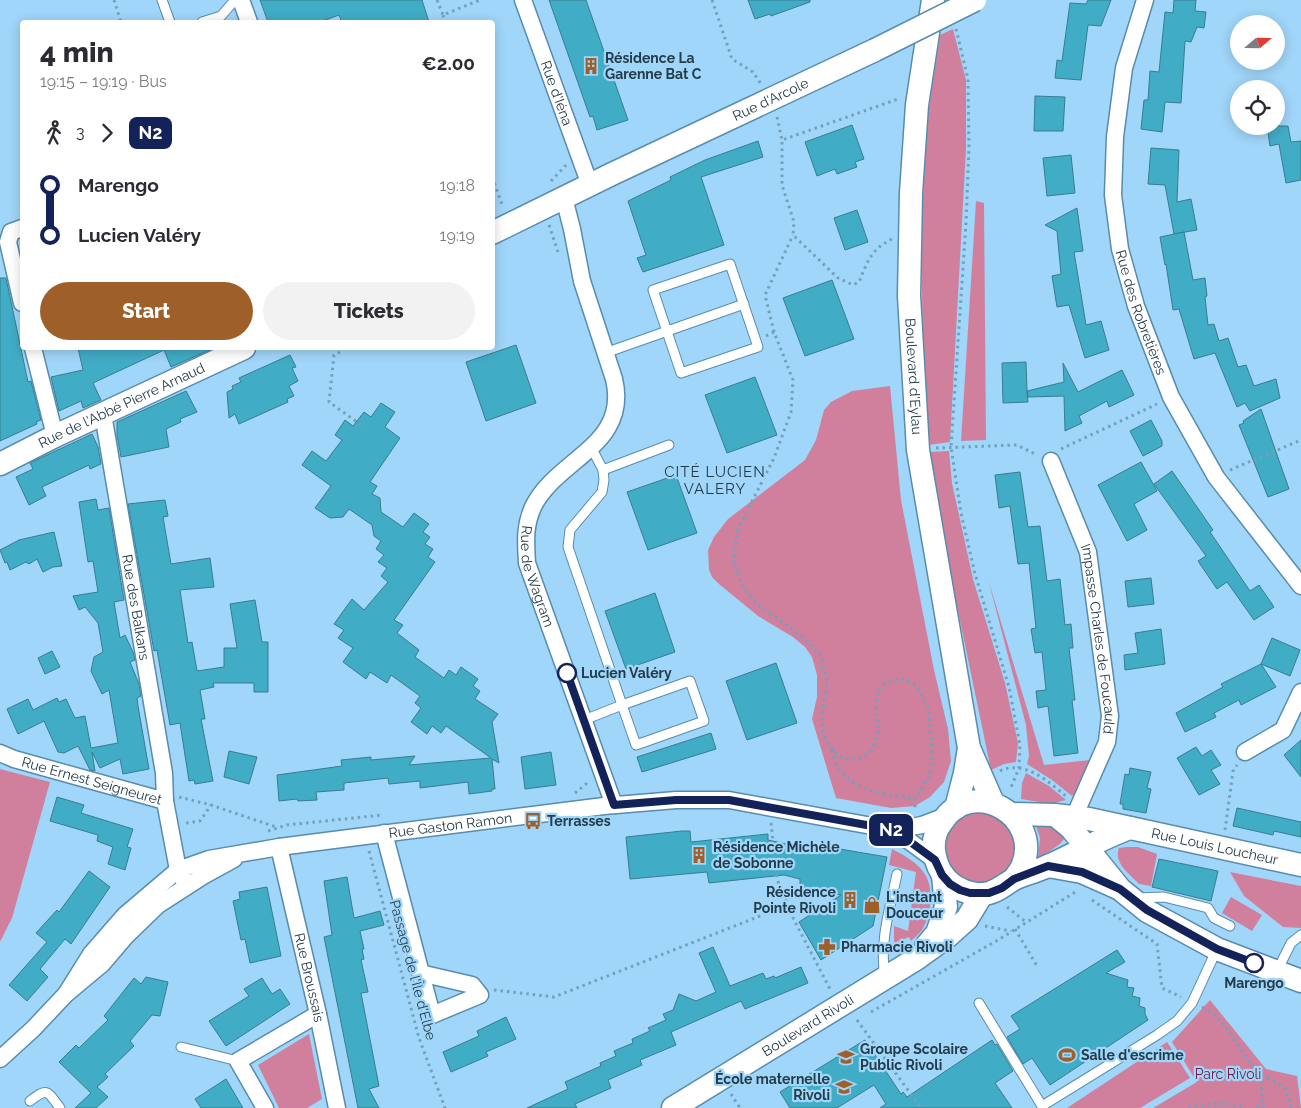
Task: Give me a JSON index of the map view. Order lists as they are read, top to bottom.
{
  "streets": {
    "main road": [
      "Rue d'Arcole",
      "Boulevard d'Eylau",
      "Rue de l'Abbé Pierre Arnaud",
      "Rue Louis Loucheur",
      "Boulevard Rivoli"
    ],
    "street": [
      "Rue d'Iéna",
      "Rue des Robretières",
      "Rue de Wagram",
      "Rue des Balkans",
      "Impasse Charles de Foucauld",
      "Rue Ernest Seigneuret",
      "Rue Gaston Ramon",
      "Rue Broussais"
    ],
    "path": ["Passage de l'Île d'Elbe"]
  },
  "crossings": [
    ["Rue d'Iéna", "Rue d'Arcole"],
    ["Rue d'Arcole", "Rue de Wagram"],
    ["Boulevard d'Eylau", "Rue Gaston Ramon"],
    ["Boulevard d'Eylau", "Rue Louis Loucheur"],
    ["Boulevard d'Eylau", "Boulevard Rivoli"],
    ["Rue de l'Abbé Pierre Arnaud", "Rue des Balkans"],
    ["Rue de Wagram", "Rue Gaston Ramon"],
    ["Rue des Balkans", "Rue Ernest Seigneuret"],
    ["Impasse Charles de Foucauld", "Rue Louis Loucheur"],
    ["Rue Ernest Seigneuret", "Rue Gaston Ramon"],
    ["Rue Gaston Ramon", "Rue Louis Loucheur"],
    ["Rue Gaston Ramon", "Passage de l'Île d'Elbe"],
    ["Rue Gaston Ramon", "Rue Broussais"],
    ["Rue Gaston Ramon", "Boulevard Rivoli"],
    ["Rue Louis Loucheur", "Boulevard Rivoli"]
  ],
  "districts": ["CITÉ LUCIEN VALERY"],
  "parks": ["Parc Rivoli"],
  "places": {
    "building": ["Résidence La Garenne Bat C", "Résidence Michèle de Sobonne", "Résidence Pointe Rivoli"],
    "other": ["Lucien Valéry", "Marengo"],
    "bus stop": ["Terrasses"],
    "shop": ["L'instant Douceur"],
    "pharmacy": ["Pharmacie Rivoli"],
    "sports": ["Salle d'escrime"],
    "school or university": ["Groupe Scolaire Public Rivoli", "École maternelle Rivoli"]
  },
  "lines": ["bus line N2"],
  "north": "right",
  "page": {
    "on_map": "N2",
    "heading": ["4 min", "19:15 – 19:19 · Bus", "€2.00"],
    "legs": ["3", "N2"],
    "list": [
      {
        "name": "Marengo",
        "value": "19:18"
      },
      {
        "name": "Lucien Valéry",
        "value": "19:19"
      }
    ],
    "buttons": ["Start", "Tickets"]
  }
}
